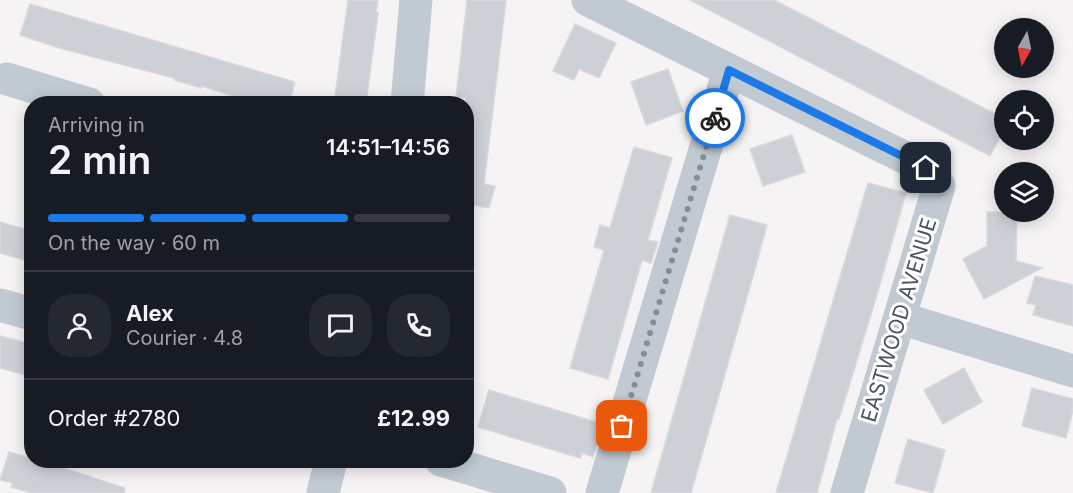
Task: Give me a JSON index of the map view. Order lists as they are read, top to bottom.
{
  "streets": {
    "street": ["EASTWOOD AVENUE"]
  },
  "north": "bottom",
  "page": {
    "heading": ["2 min", "Arriving in", "14:51–14:56"],
    "panel": [
      "Alex",
      "Courier · 4.8",
      "Order #2780",
      "£12.99"
    ],
    "bar": "On the way · 60 m"
  }
}
